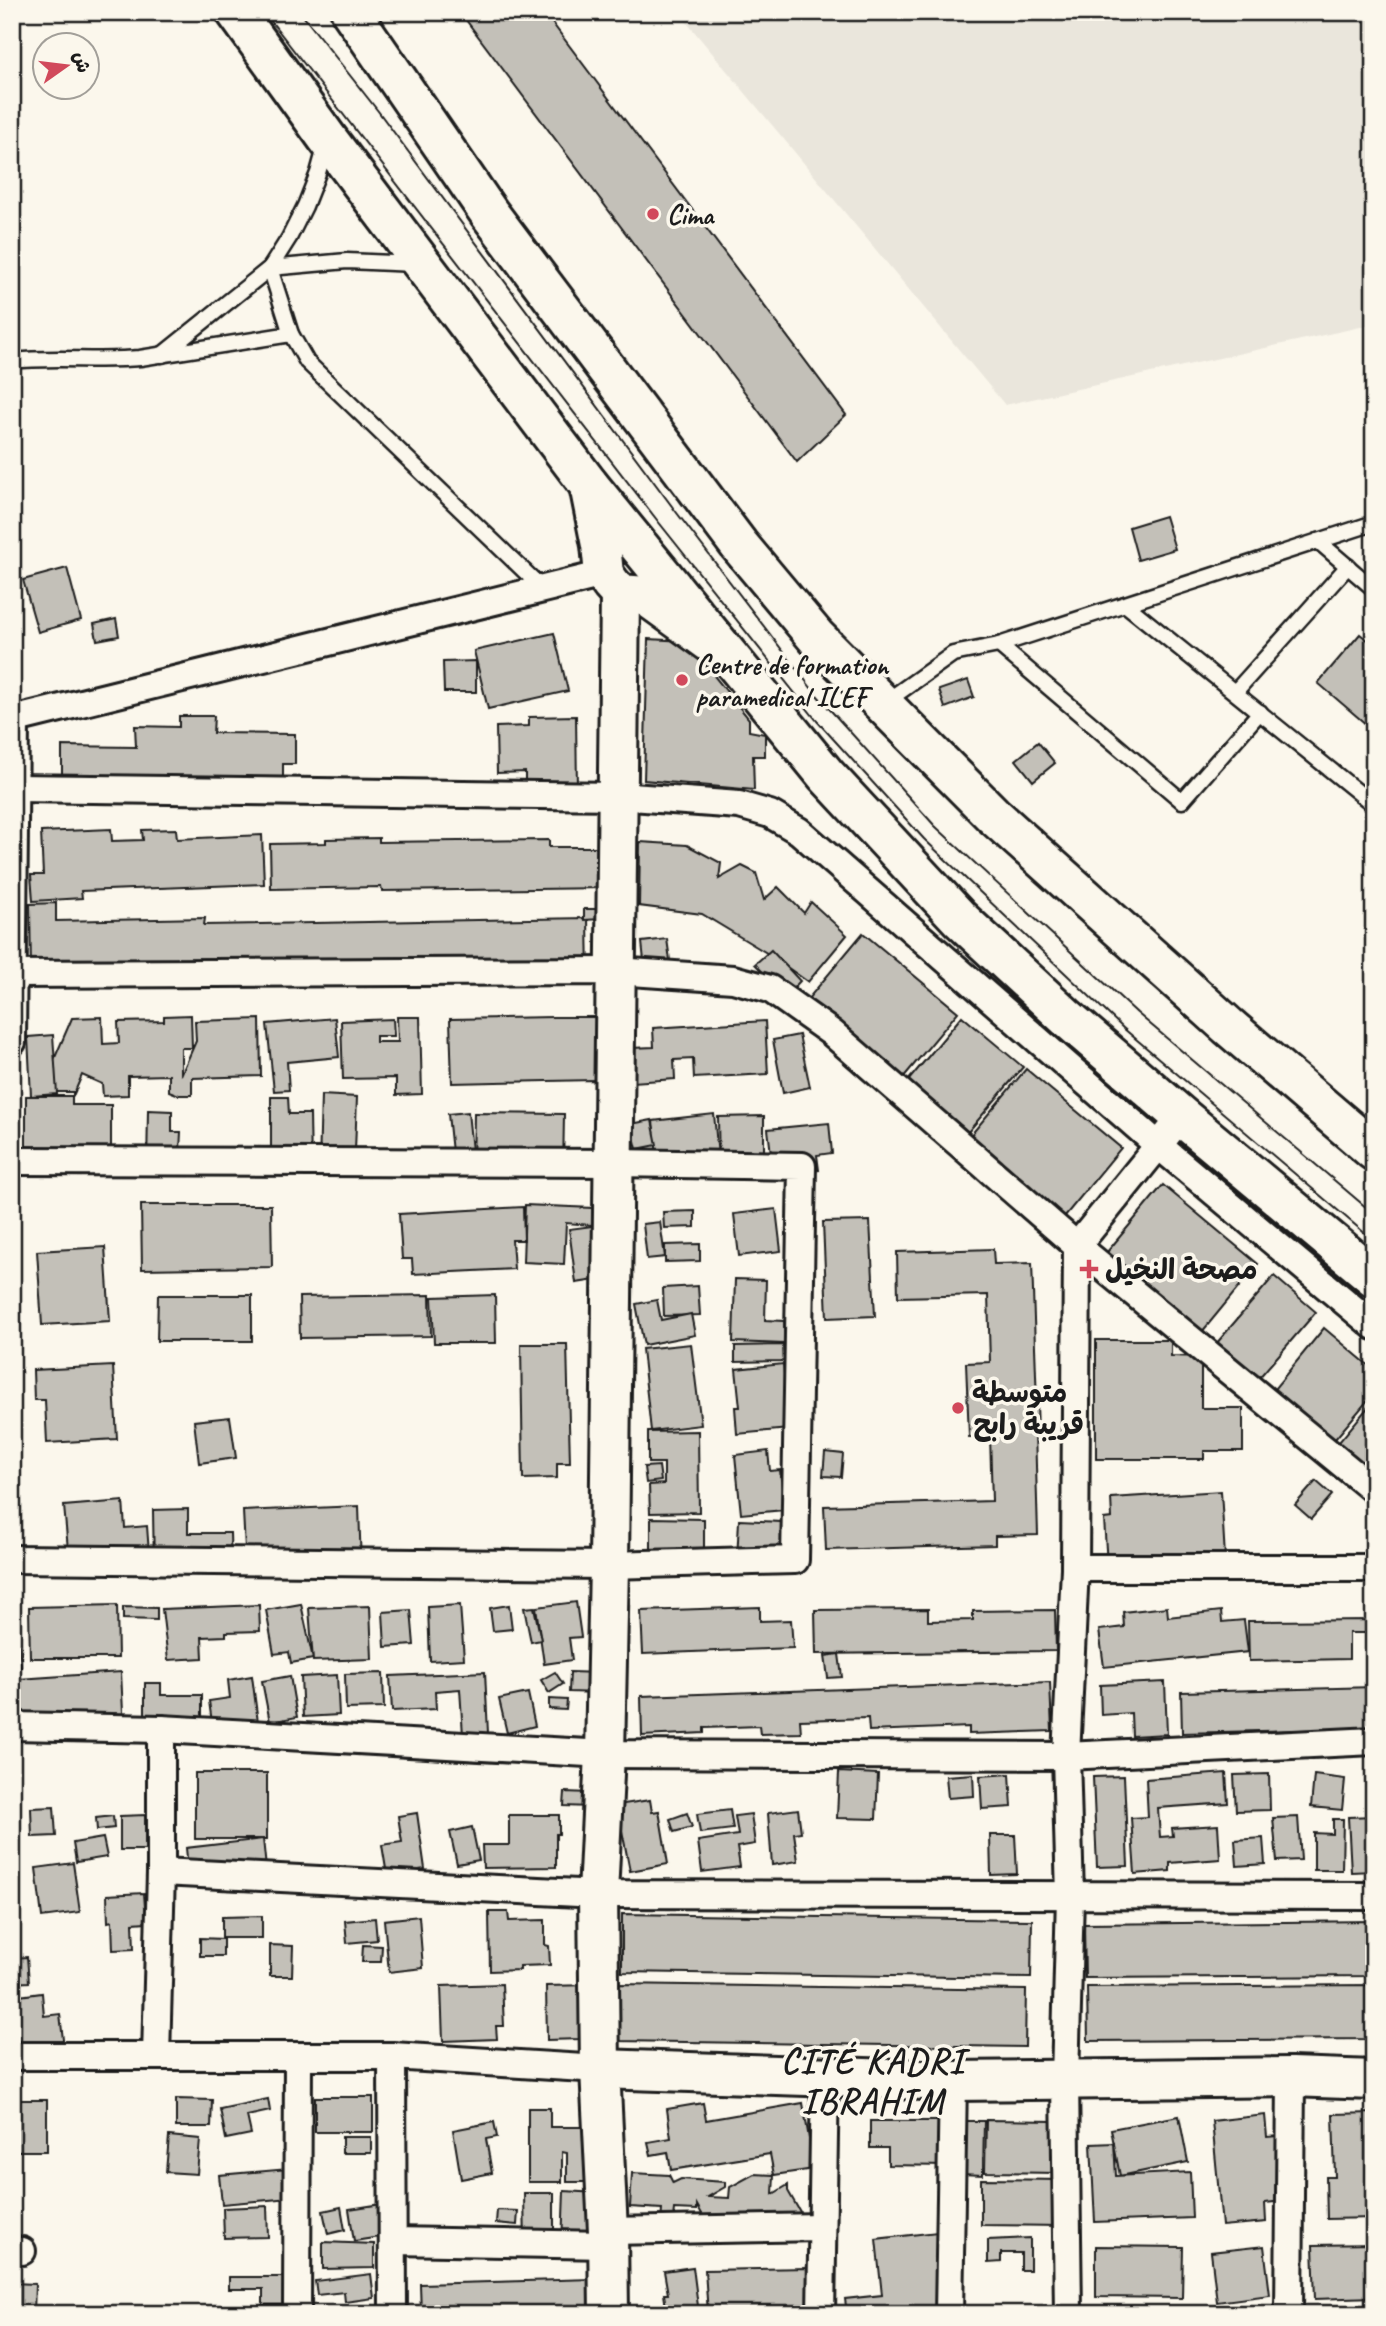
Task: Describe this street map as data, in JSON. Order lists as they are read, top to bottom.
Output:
{
  "districts": ["CITÉ KADRI IBRAHIM"],
  "places": {
    "other": ["Cima", "Centre de formation paramedical ILEF", "متوسطة قريبة رابح"],
    "health": ["مصحة النخيل"]
  },
  "north": "right"
}
